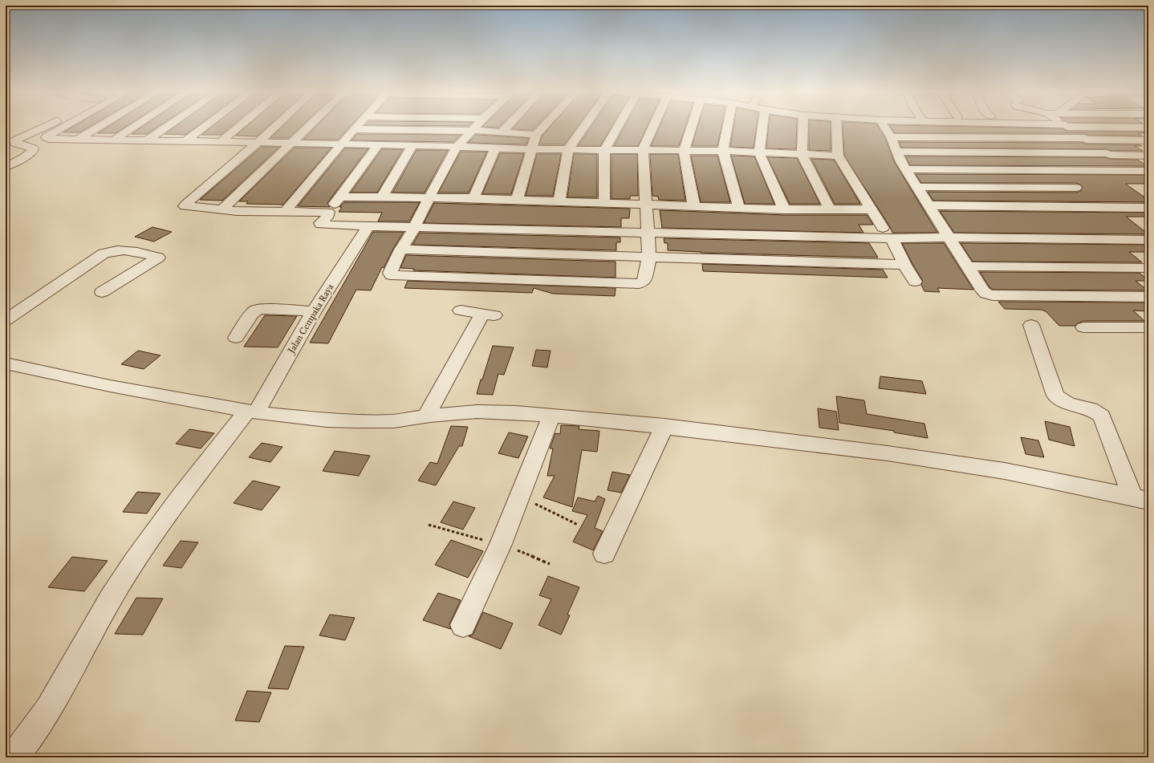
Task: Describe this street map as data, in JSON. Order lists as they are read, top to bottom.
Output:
{
  "streets": {
    "street": ["Jalan Cempaka Raya"]
  }
}
